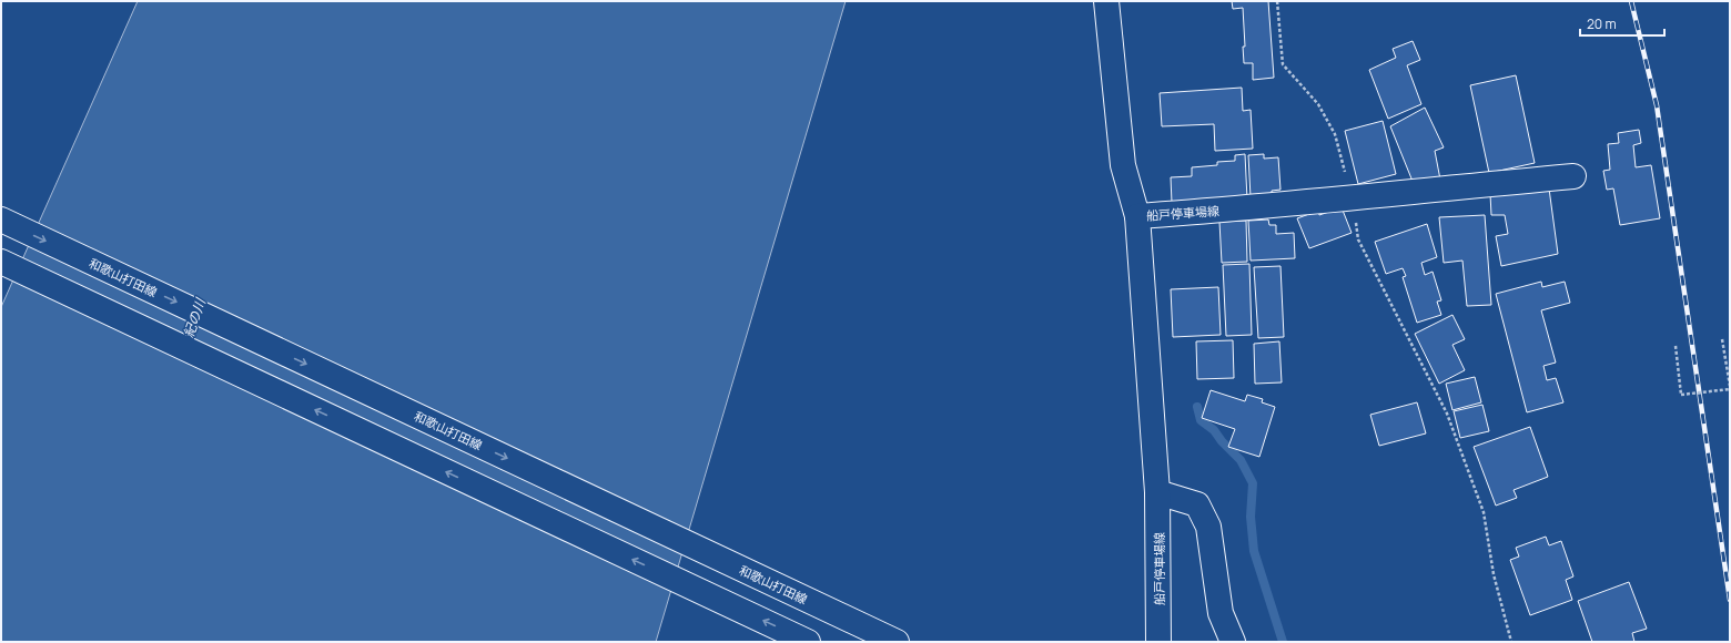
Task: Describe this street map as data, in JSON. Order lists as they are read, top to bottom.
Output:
{
  "streets": {
    "main road": ["船戸停車場線", "和歌山打田線"]
  },
  "water": ["紀の川"],
  "scale_bar": "20 m"
}
